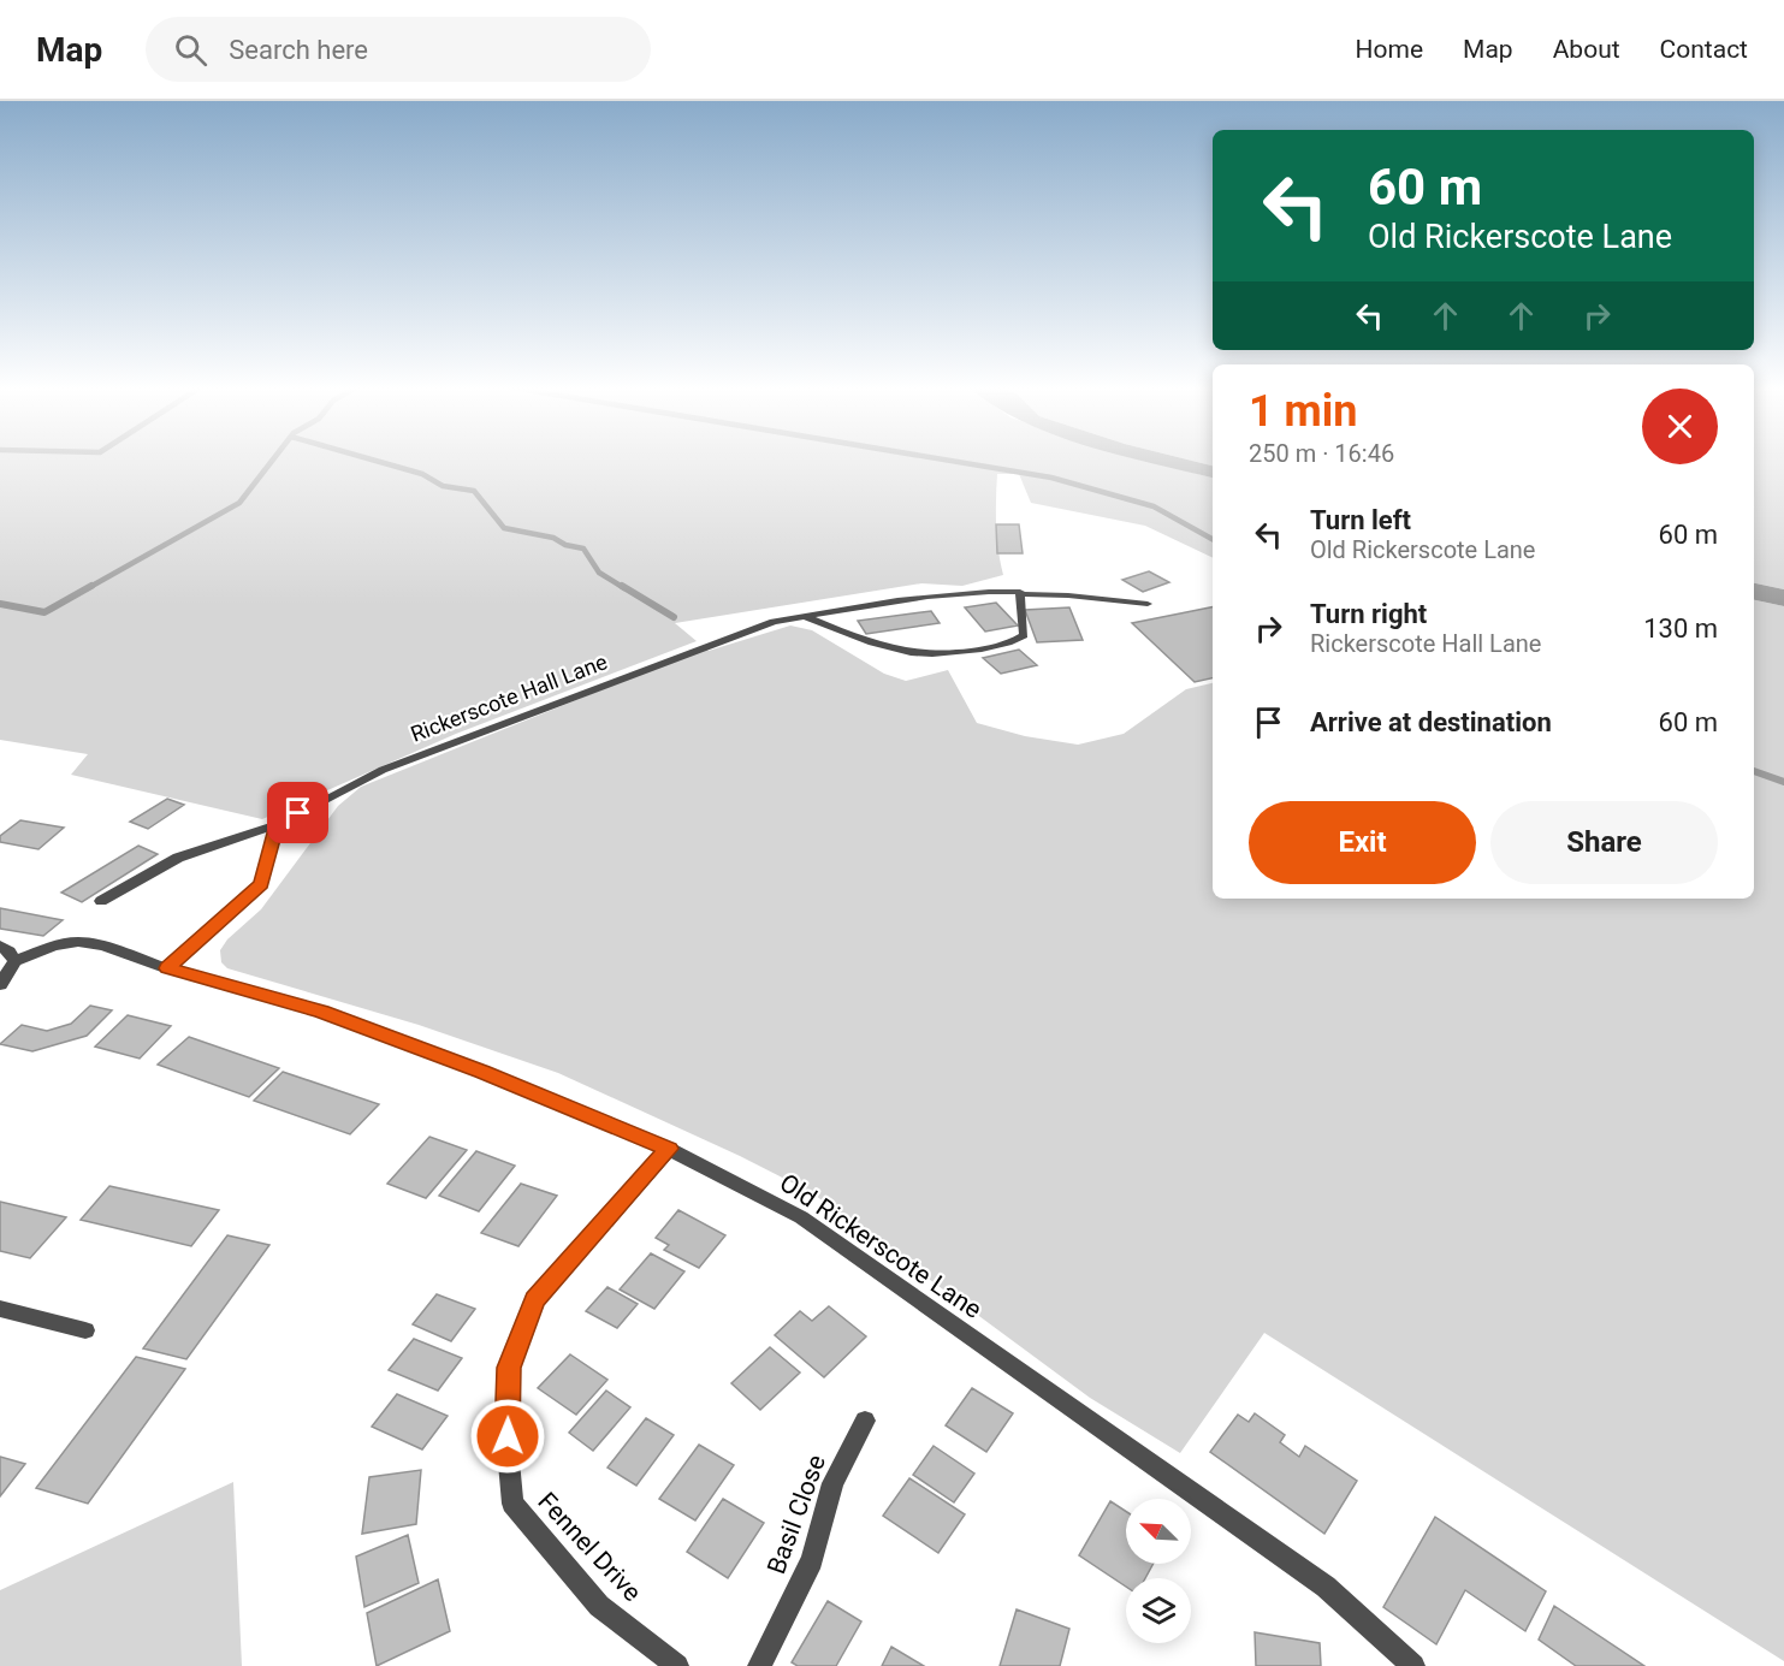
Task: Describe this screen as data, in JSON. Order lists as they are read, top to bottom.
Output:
{
  "streets": {
    "street": ["Old Rickerscote Lane", "Basil Close", "Fennel Drive"],
    "lane": ["Rickerscote Hall Lane"]
  },
  "crossings": [
    ["Old Rickerscote Lane", "Fennel Drive"]
  ],
  "north": "top left",
  "page": {
    "header": "Map",
    "search": "Search here",
    "nav": [
      "Home",
      "Map",
      "About",
      "Contact"
    ],
    "turn": ["60 m", "Old Rickerscote Lane"],
    "heading": ["1 min", "250 m · 16:46"],
    "list": [
      {
        "name": "Turn left",
        "note": "Old Rickerscote Lane",
        "value": "60 m"
      },
      {
        "name": "Turn right",
        "note": "Rickerscote Hall Lane",
        "value": "130 m"
      },
      {
        "name": "Arrive at destination",
        "value": "60 m"
      }
    ],
    "buttons": ["Exit", "Share"]
  }
}
